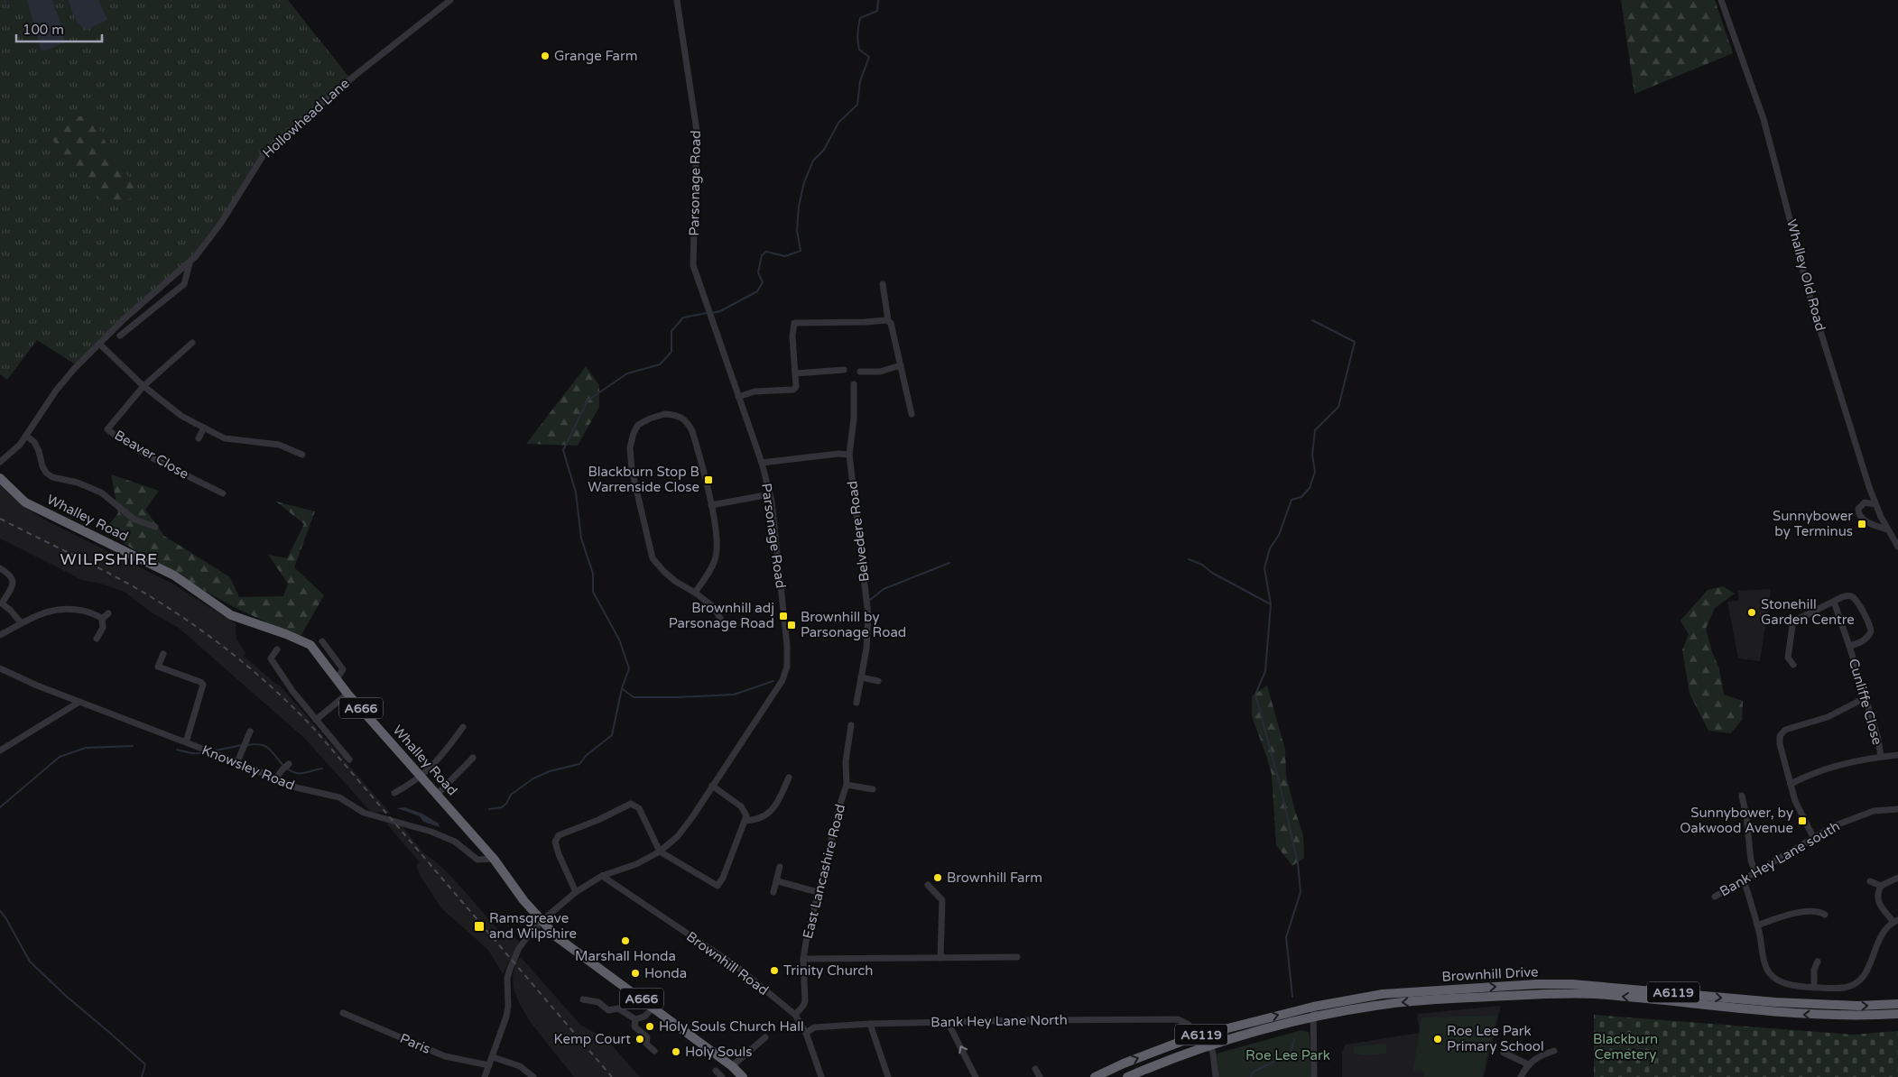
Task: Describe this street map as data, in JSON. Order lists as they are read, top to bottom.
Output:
{
  "streets": {
    "highway": [
      "Whalley Road",
      "A666",
      "Brownhill Drive",
      "A6119"
    ],
    "street": [
      "Hollowhead Lane",
      "Parsonage Road",
      "Whalley Old Road",
      "Beaver Close",
      "Belvedere Road",
      "Cunliffe Close",
      "Knowsley Road",
      "Bank Hey Lane south",
      "East Lancashire Road",
      "Brownhill Road",
      "Bank Hey Lane North",
      "Paris"
    ]
  },
  "crossings": [
    ["Parsonage Road", "A666"],
    ["Parsonage Road", "Brownhill Road"],
    ["Parsonage Road", "Paris"],
    ["Whalley Road", "A666"],
    ["Whalley Road", "Knowsley Road"],
    ["A666", "Knowsley Road"],
    ["East Lancashire Road", "Brownhill Road"],
    ["Brownhill Road", "Bank Hey Lane North"]
  ],
  "districts": ["WILPSHIRE"],
  "parks": ["Blackburn Cemetery", "Roe Lee Park"],
  "places": {
    "other": [
      "Grange Farm",
      "Stonehill Garden Centre",
      "Brownhill Farm",
      "Marshall Honda",
      "Trinity Church",
      "Honda",
      "Holy Souls Church Hall",
      "Kemp Court",
      "Roe Lee Park Primary School",
      "Holy Souls"
    ],
    "transit": [
      "Blackburn Stop B Warrenside Close",
      "Sunnybower by Terminus",
      "Brownhill adj Parsonage Road",
      "Brownhill by Parsonage Road",
      "Sunnybower, by Oakwood Avenue",
      "Ramsgreave and Wilpshire"
    ]
  },
  "scale_bar": "100 m"
}
